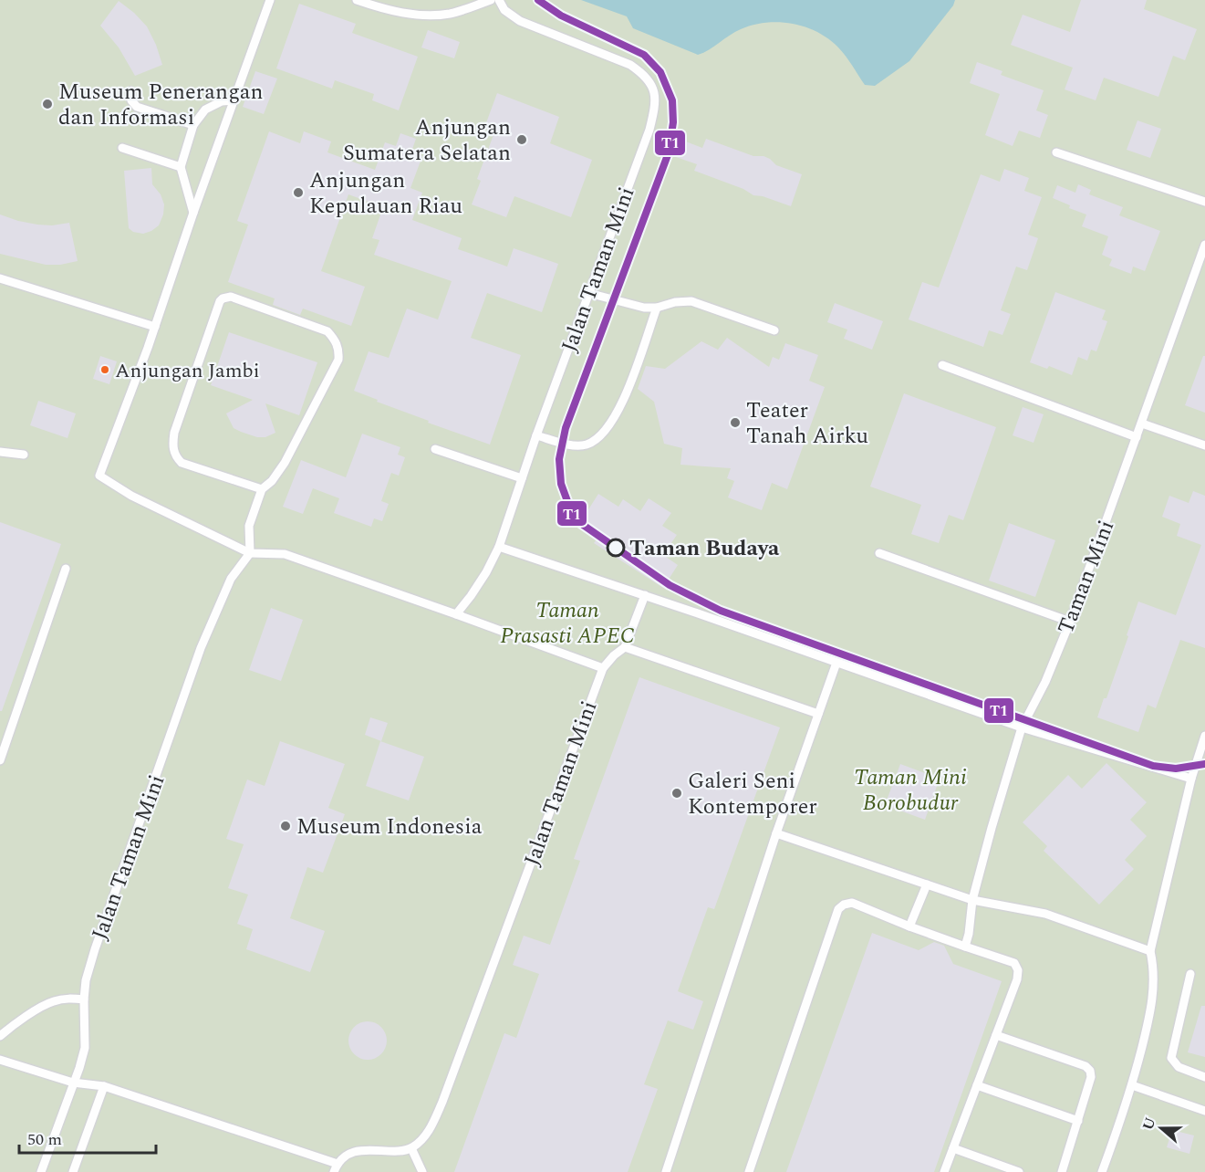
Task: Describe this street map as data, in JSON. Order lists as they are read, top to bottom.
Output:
{
  "streets": {
    "lane": ["Jalan Taman Mini", "Taman Mini"]
  },
  "parks": ["Taman Prasasti APEC", "Taman Mini Borobudur"],
  "places": [
    "Museum Penerangan dan Informasi",
    "Anjungan Sumatera Selatan",
    "Anjungan Kepulauan Riau",
    "Anjungan Jambi",
    "Teater Tanah Airku",
    "Taman Budaya",
    "Galeri Seni Kontemporer",
    "Museum Indonesia"
  ],
  "lines": ["transit line T1"],
  "scale_bar": "50 m",
  "north": "left"
}
